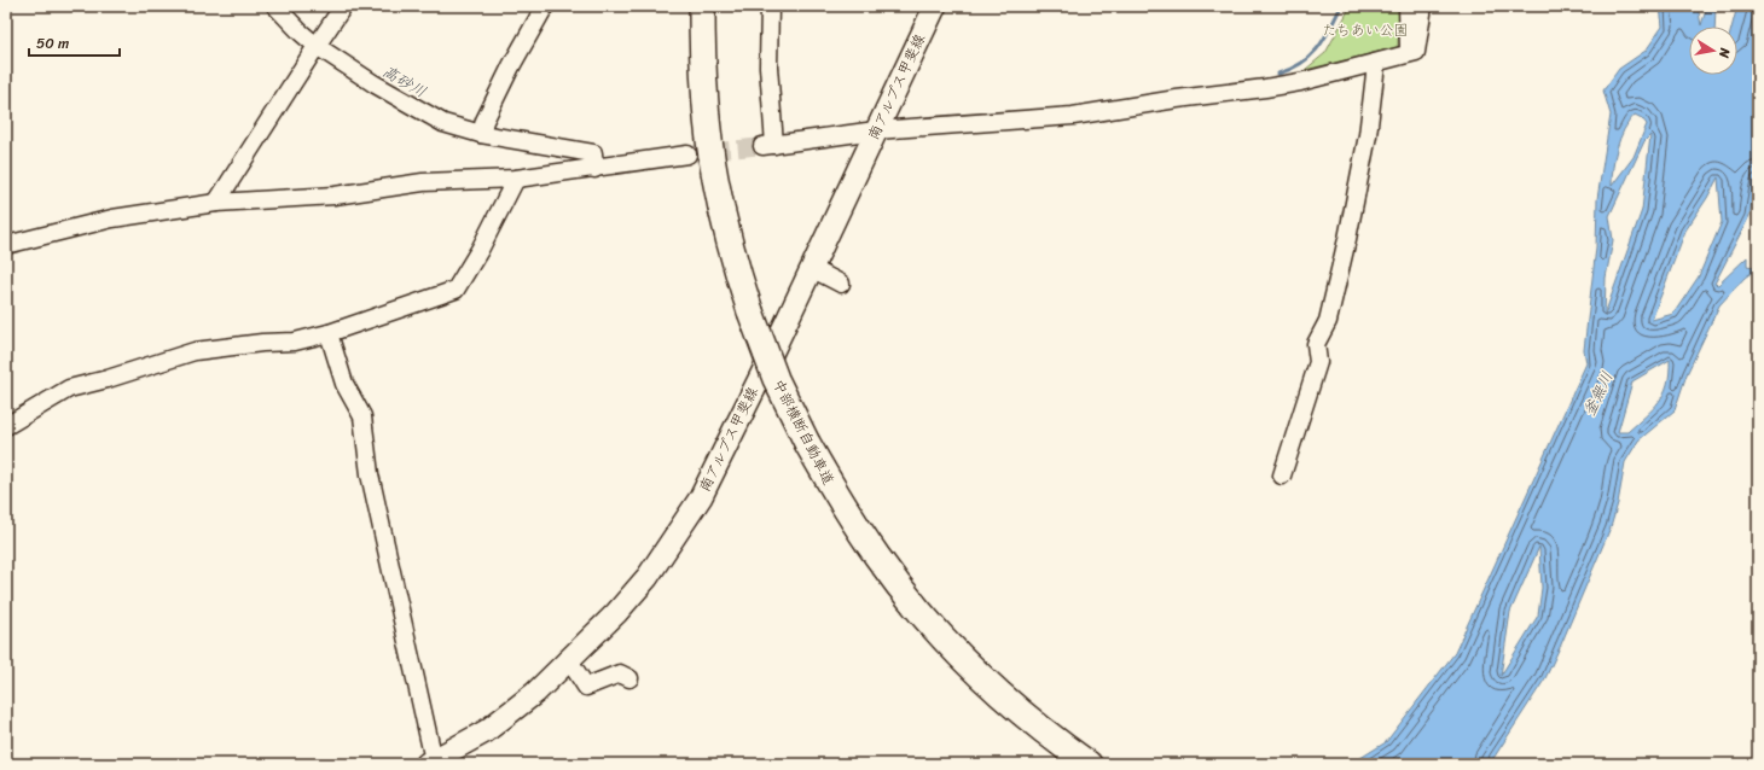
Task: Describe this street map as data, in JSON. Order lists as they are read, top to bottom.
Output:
{
  "streets": {
    "highway": ["中部横断自動車道"],
    "main road": ["南アルプス甲斐線"]
  },
  "water": ["高砂川", "釜無川"],
  "parks": ["たちあい公園"],
  "scale_bar": "50 m",
  "north": "right"
}
